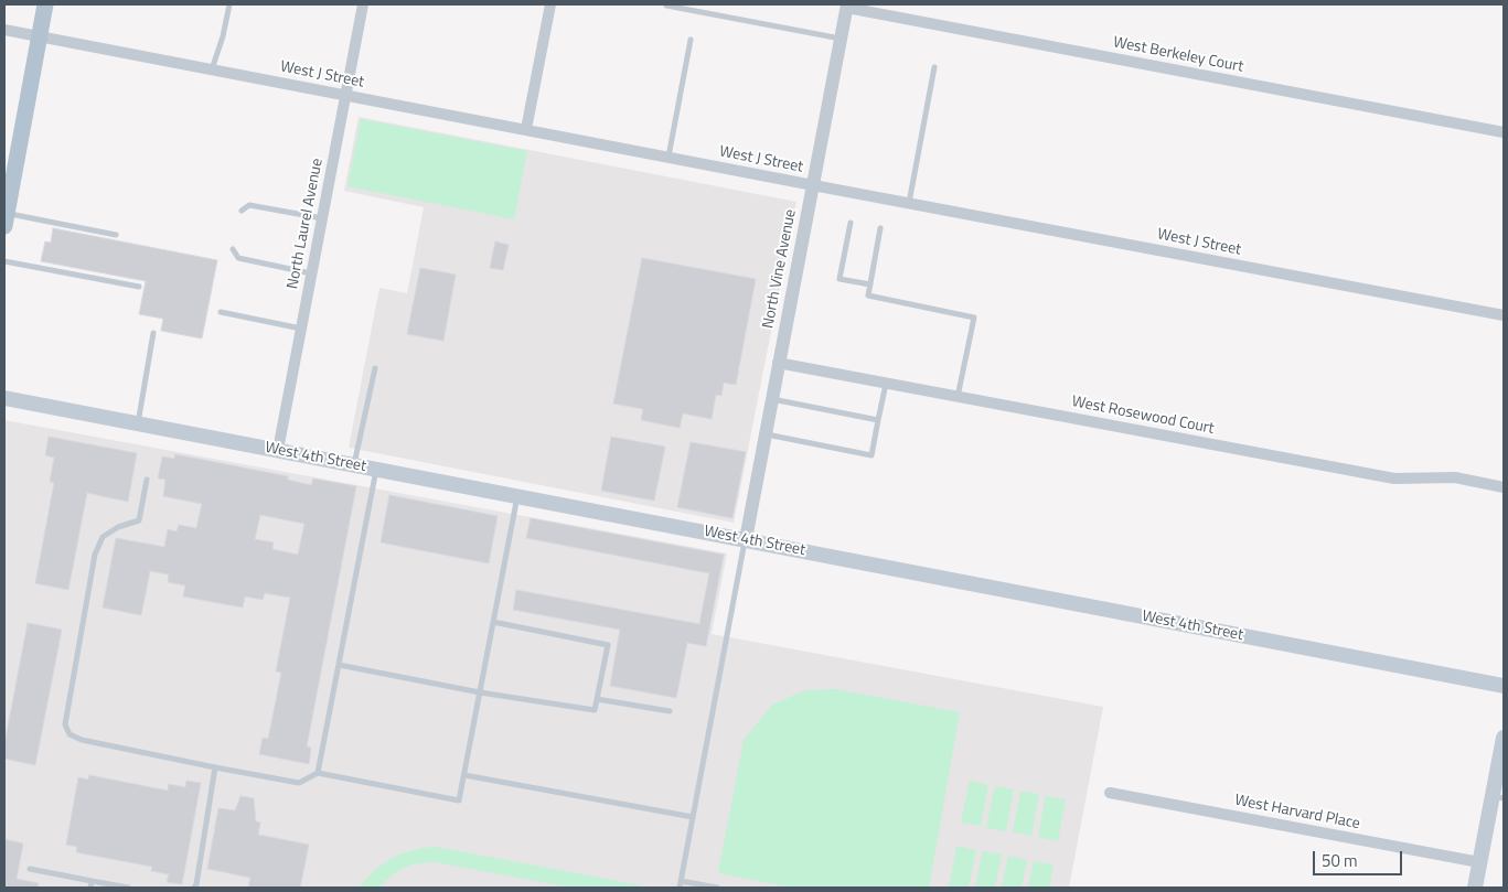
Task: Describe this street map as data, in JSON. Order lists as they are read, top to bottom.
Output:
{
  "streets": {
    "main road": ["West 4th Street"],
    "street": [
      "West Berkeley Court",
      "West J Street",
      "North Laurel Avenue",
      "North Vine Avenue",
      "West Rosewood Court",
      "West Harvard Place"
    ]
  },
  "crossings": [
    ["West Berkeley Court", "North Vine Avenue"],
    ["West J Street", "North Laurel Avenue"],
    ["West J Street", "North Vine Avenue"],
    ["North Laurel Avenue", "West 4th Street"],
    ["North Vine Avenue", "West Rosewood Court"],
    ["North Vine Avenue", "West 4th Street"]
  ],
  "scale_bar": "50 m"
}
